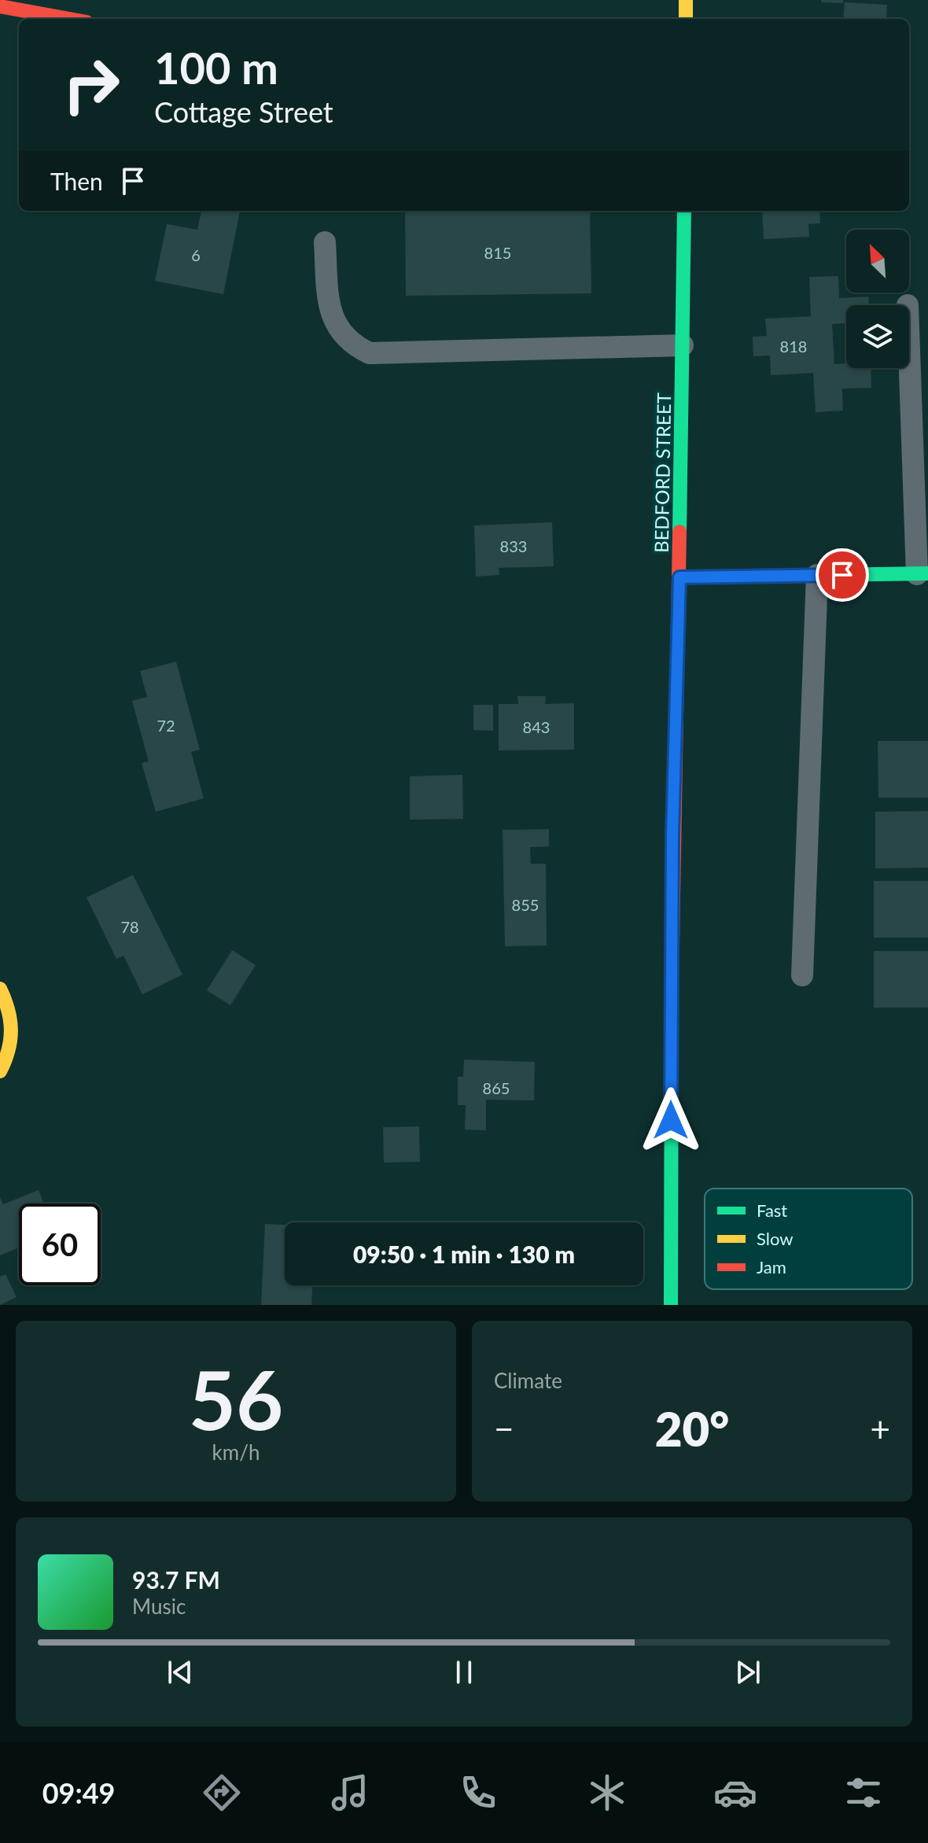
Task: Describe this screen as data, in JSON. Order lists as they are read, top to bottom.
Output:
{
  "streets": {
    "main road": ["BEDFORD STREET"]
  },
  "house_numbers": [
    "815",
    "6",
    "818",
    "833",
    "72",
    "843",
    "855",
    "78",
    "865"
  ],
  "legend": ["Fast", "Slow", "Jam"],
  "north": "top left",
  "page": {
    "turn": ["100 m", "Cottage Street"],
    "then": "Then",
    "limit": "60",
    "trip": "09:50 · 1 min · 130 m",
    "tile": [
      ["56", "km/h"],
      "Climate"
    ],
    "heat": ["−", "20°", "+"],
    "song": ["93.7 FM", "Music"],
    "tabs": "09:49"
  }
}
